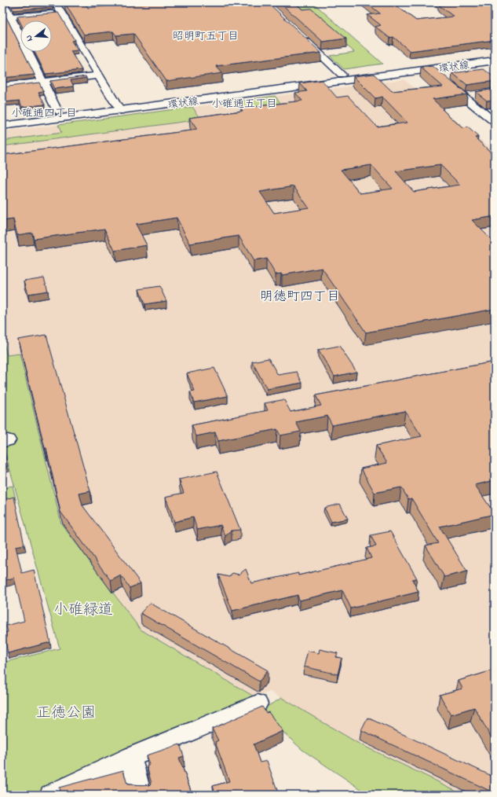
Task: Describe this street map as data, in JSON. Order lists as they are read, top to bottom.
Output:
{
  "streets": {
    "main road": ["環状線"]
  },
  "districts": [
    "昭明町五丁目",
    "小碓通五丁目",
    "小碓通四丁目",
    "明徳町四丁目"
  ],
  "parks": ["小碓緑道", "正徳公園"],
  "north": "left"
}
